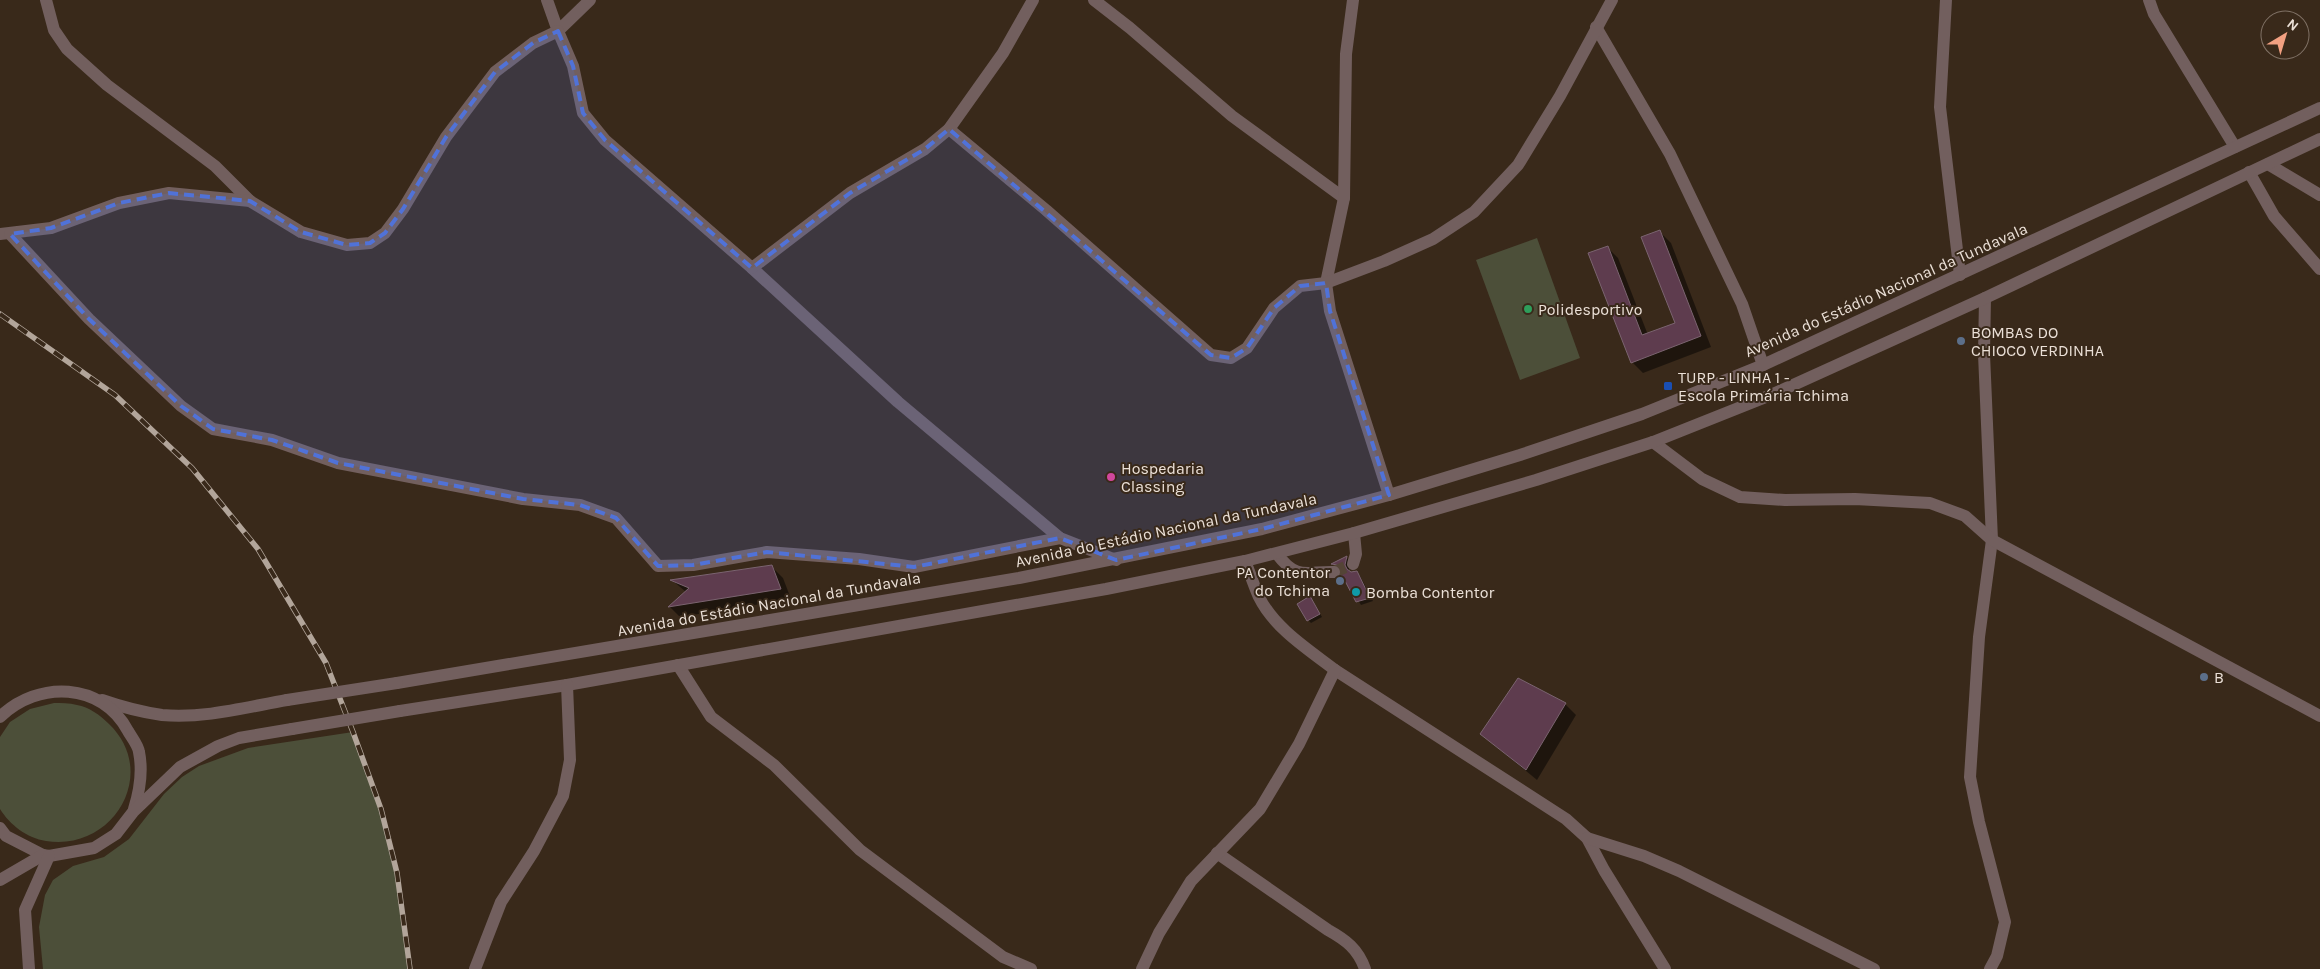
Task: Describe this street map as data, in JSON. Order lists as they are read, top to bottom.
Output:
{
  "streets": {
    "street": ["Avenida do Estádio Nacional da Tundavala"]
  },
  "places": {
    "other": [
      "Polidesportivo",
      "BOMBAS DO CHIOCO VERDINHA",
      "Hospedaria Classing",
      "PA Contentor do Tchima",
      "Bomba Contentor",
      "B"
    ],
    "transit": ["TURP - LINHA 1 - Escola Primária Tchima"]
  },
  "north": "top right"
}
